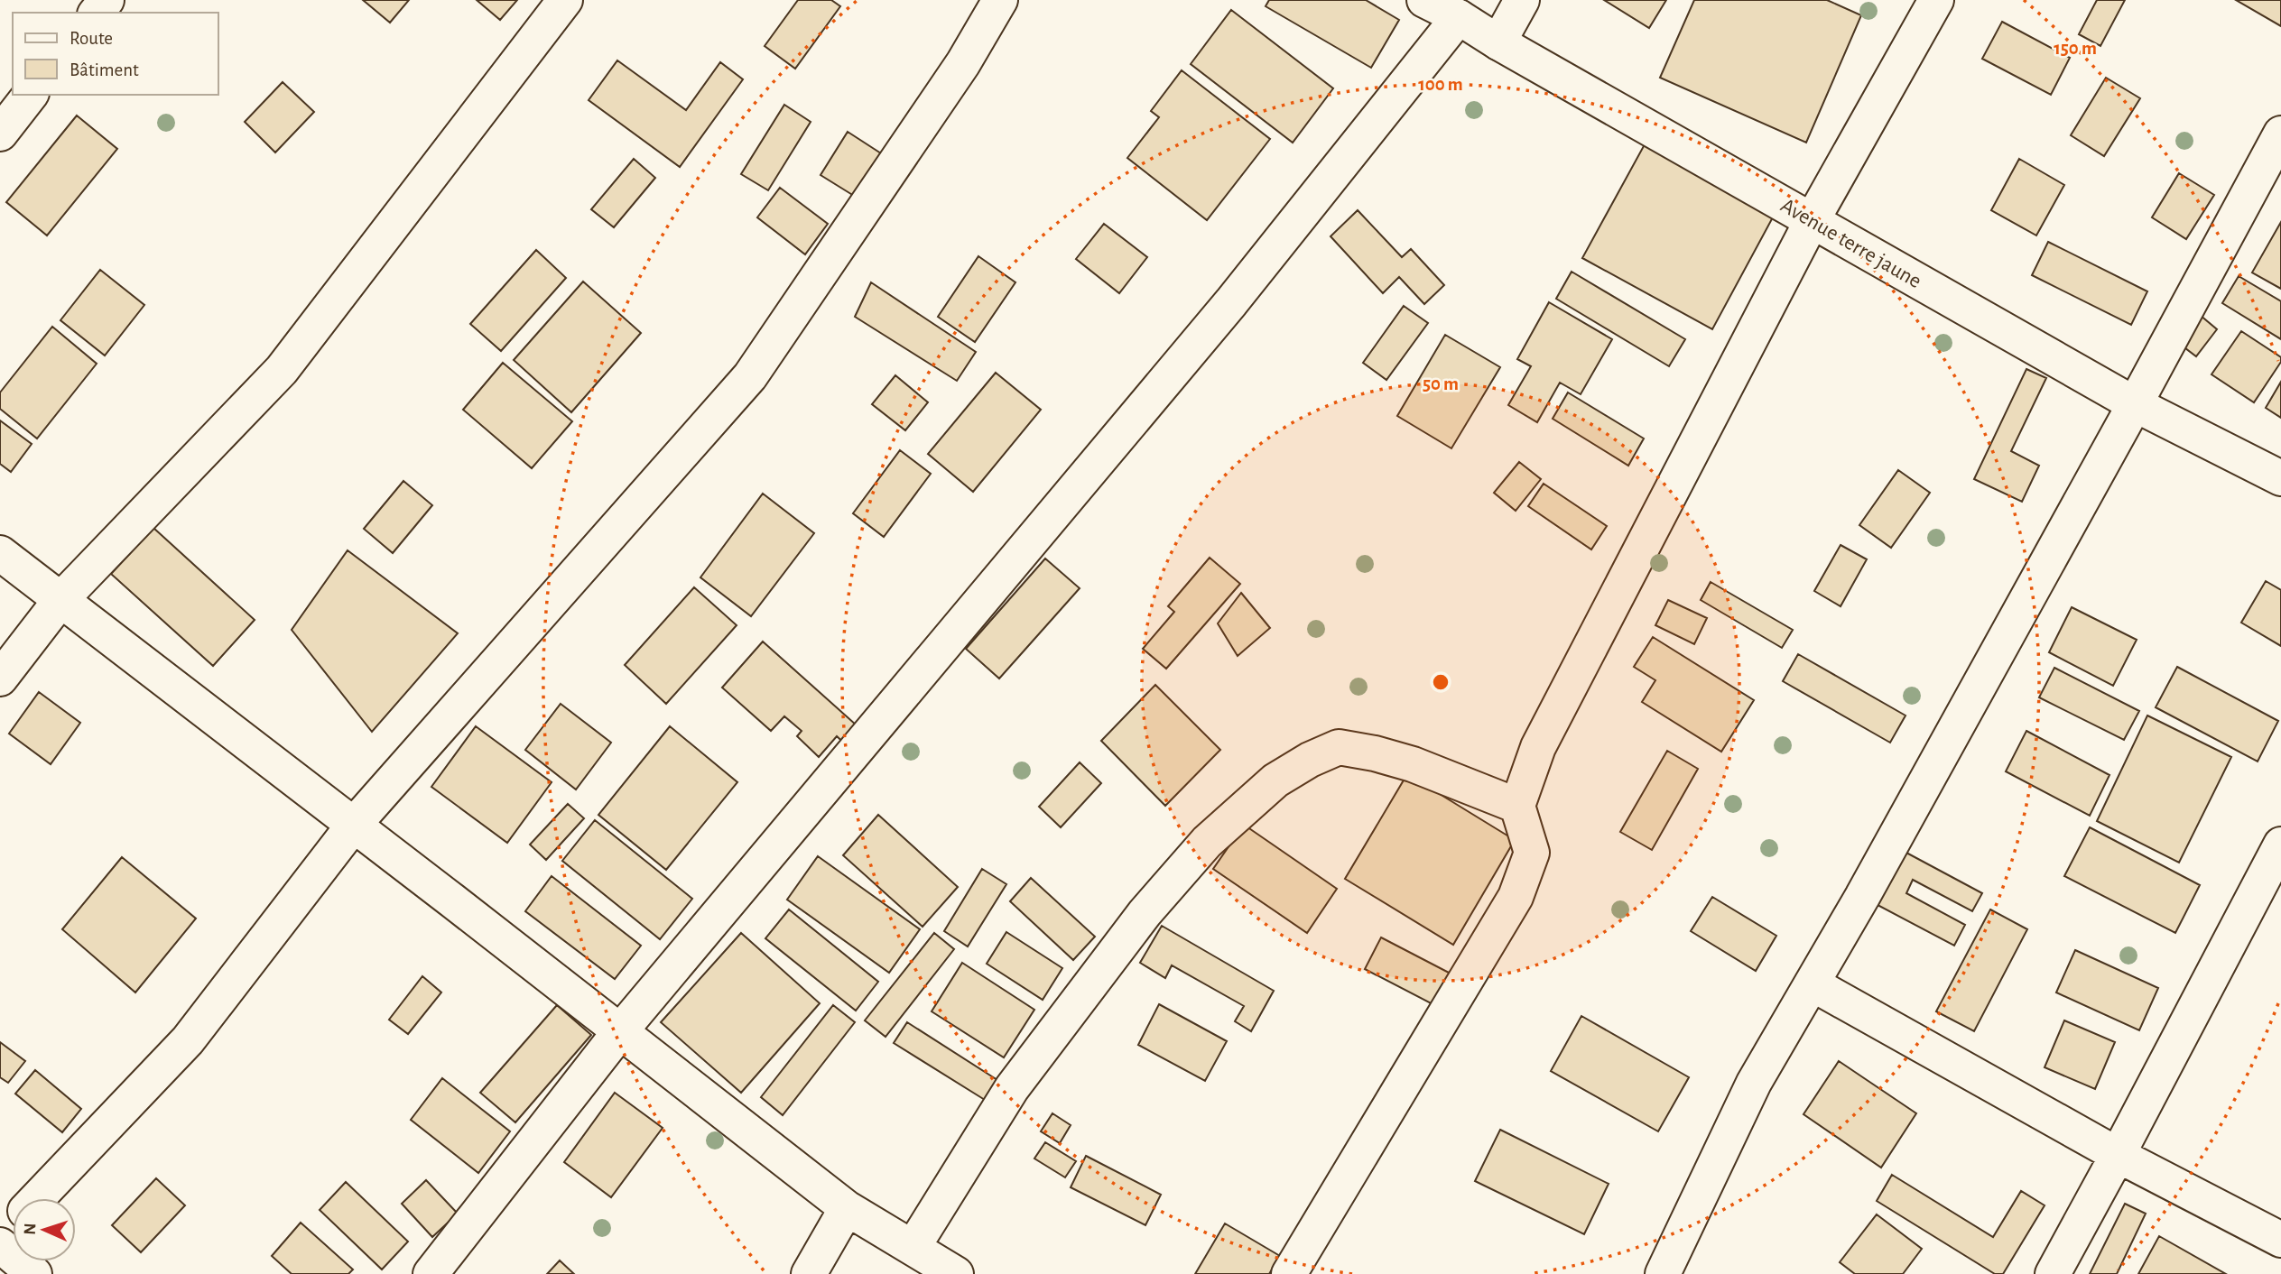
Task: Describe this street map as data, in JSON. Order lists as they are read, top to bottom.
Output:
{
  "streets": {
    "street": ["Avenue terre jaune"]
  },
  "legend": ["Route", "Bâtiment"],
  "north": "left",
  "rings": ["150 m", "100 m", "50 m"]
}
